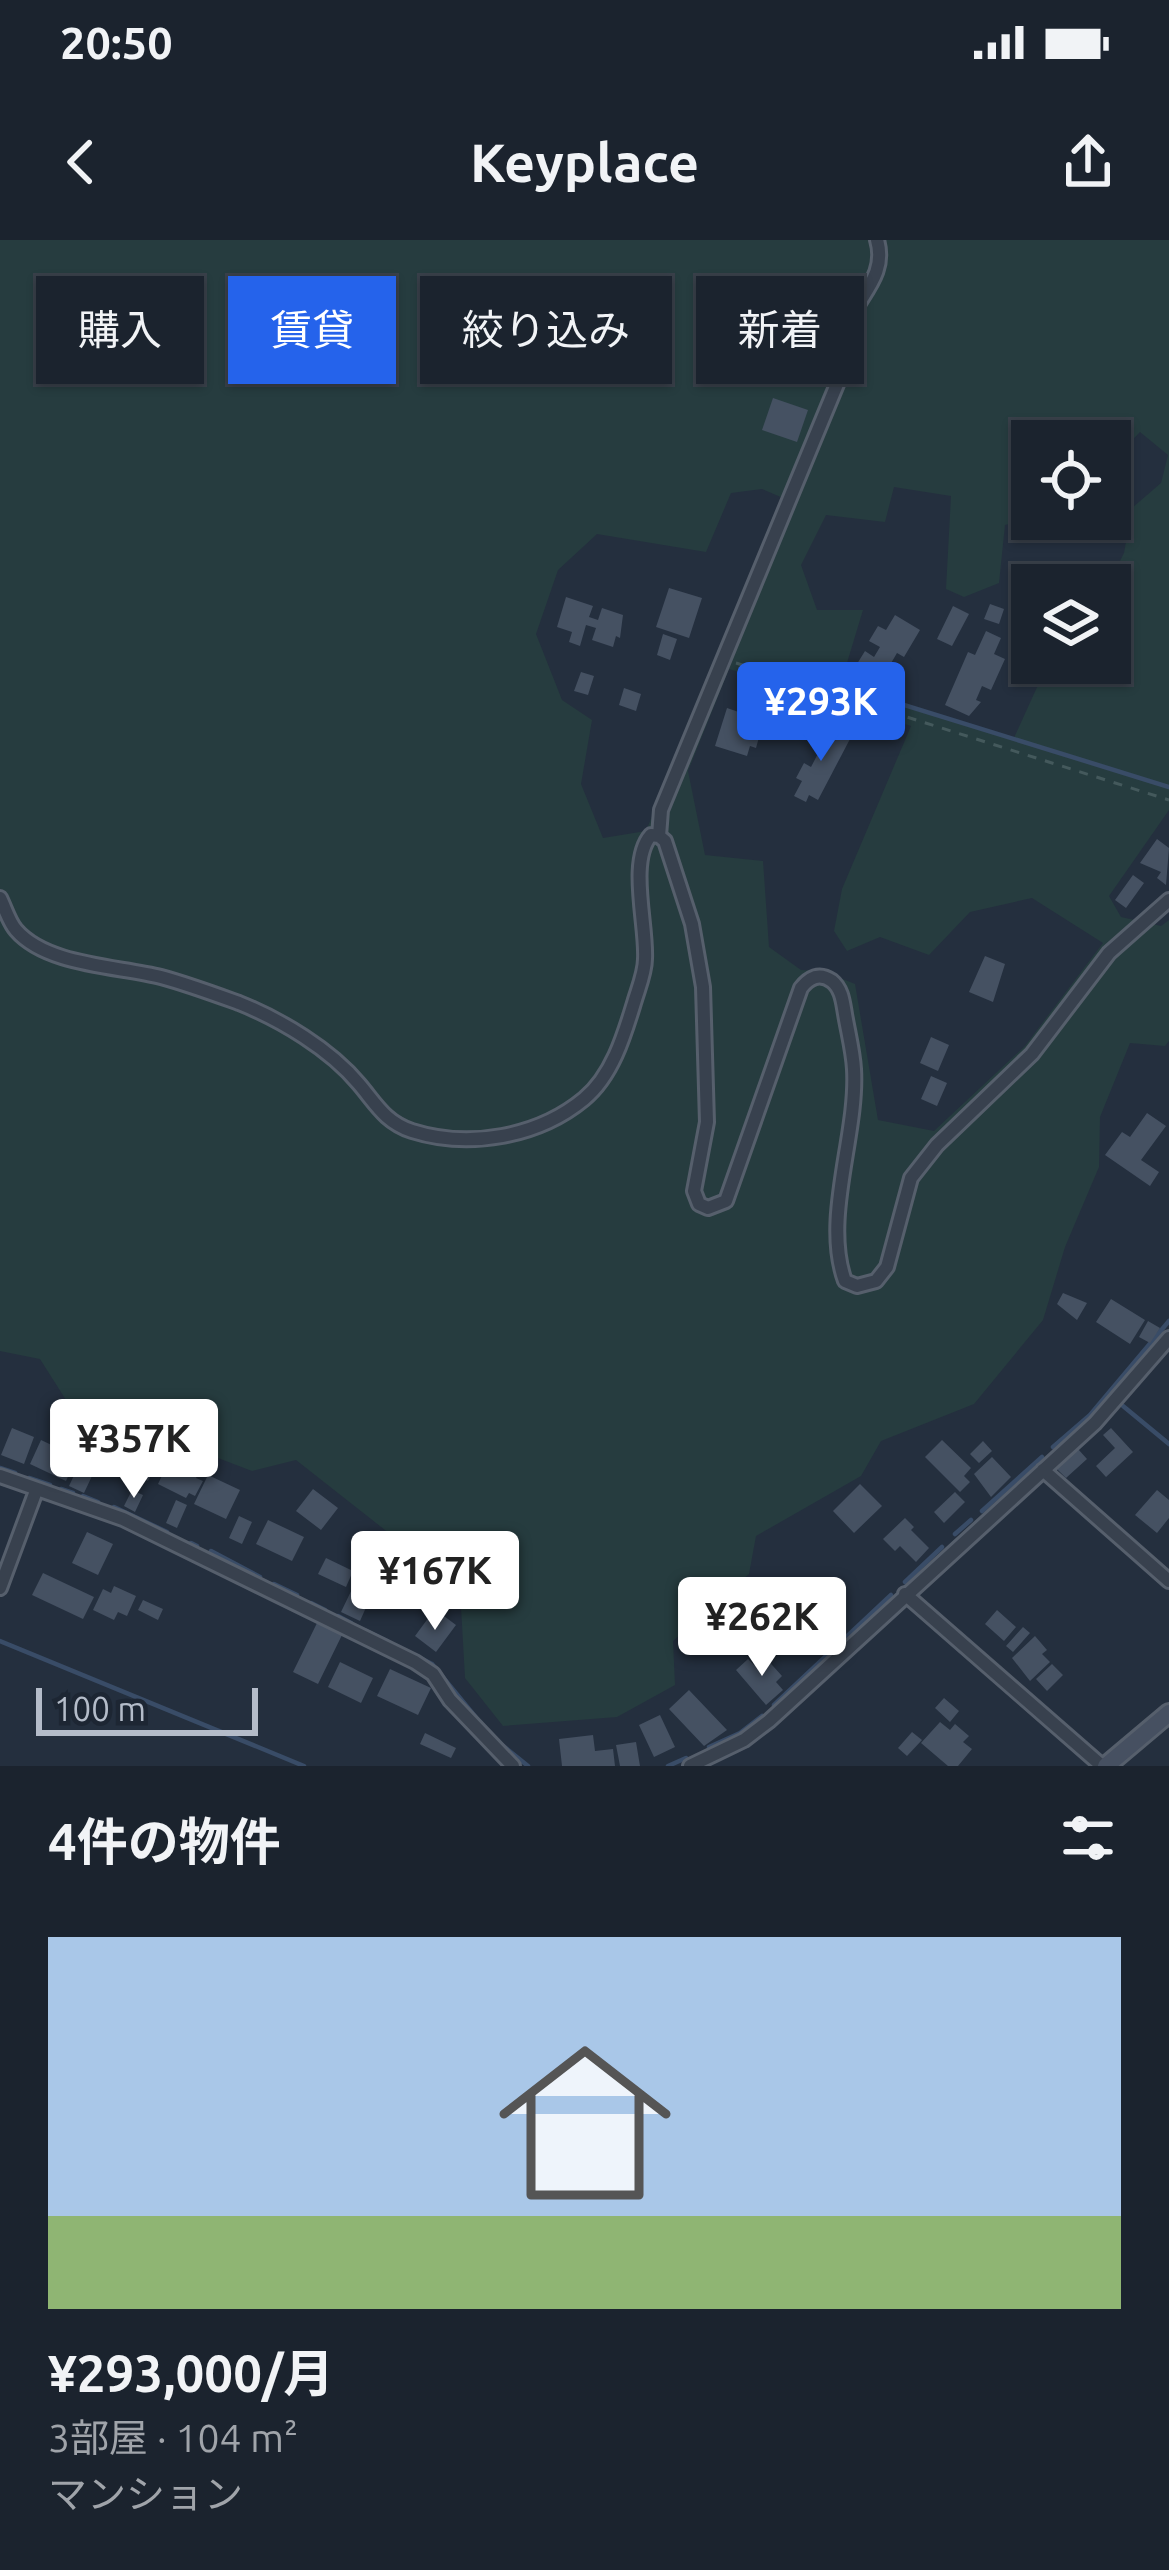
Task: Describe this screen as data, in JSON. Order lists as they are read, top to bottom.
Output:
{
  "scale_bar": "100 m",
  "page": {
    "status": "20:50",
    "header": "Keyplace",
    "chip": [
      "購入",
      "賃貸",
      "絞り込み",
      "新着"
    ],
    "price": [
      "¥293K",
      "¥357K",
      "¥167K",
      "¥262K"
    ],
    "scale": "100 m",
    "heading": "4件の物件",
    "list": [
      {
        "name": "¥293,000/月",
        "note": "3部屋 · 104 m² · マンション"
      }
    ]
  }
}
